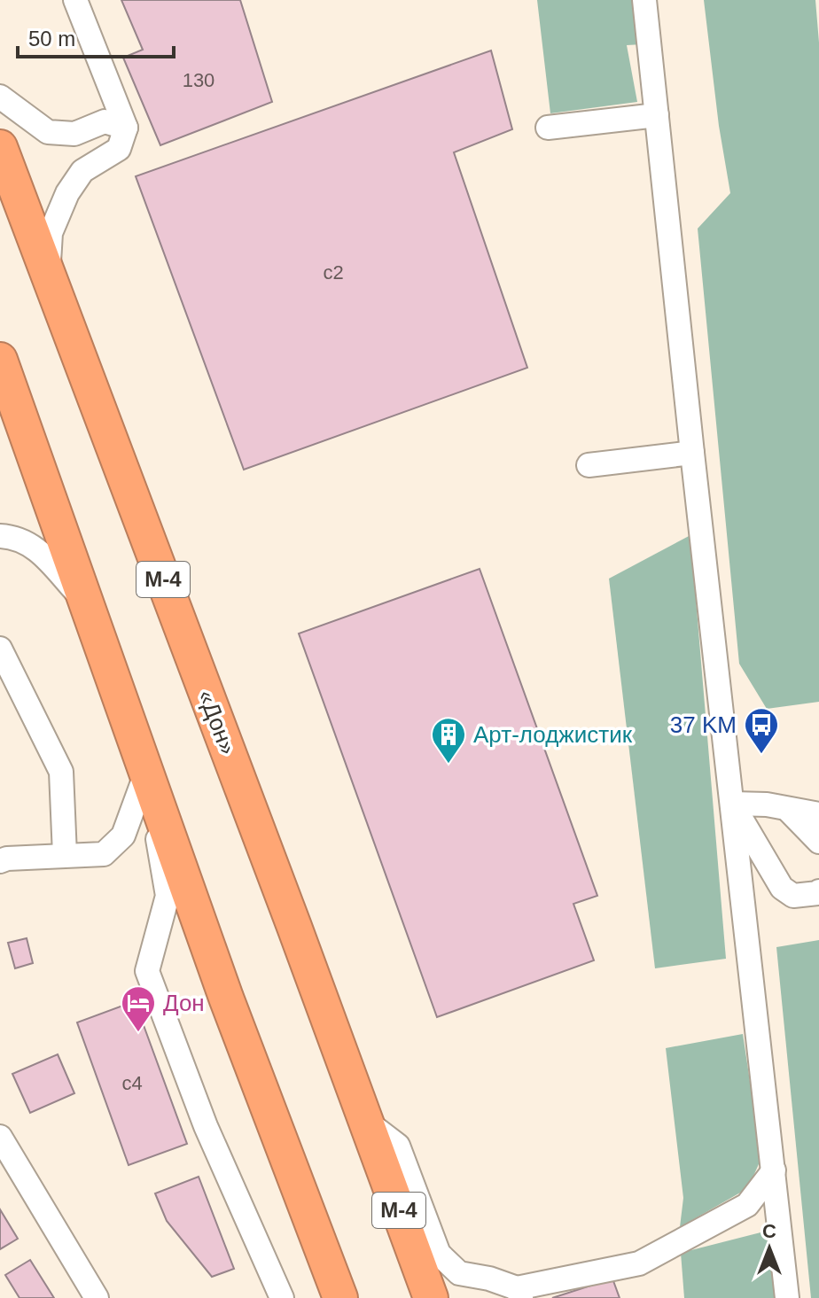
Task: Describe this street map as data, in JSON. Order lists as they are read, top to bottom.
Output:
{
  "streets": {
    "highway": ["М-4", "«Дон»"]
  },
  "places": {
    "bus stop": ["37 KM"],
    "building": ["Арт-лоджистик"],
    "hotel": ["Дон"]
  },
  "house_numbers": ["130", "с2", "с4"],
  "scale_bar": "50 m",
  "north": "top"
}
